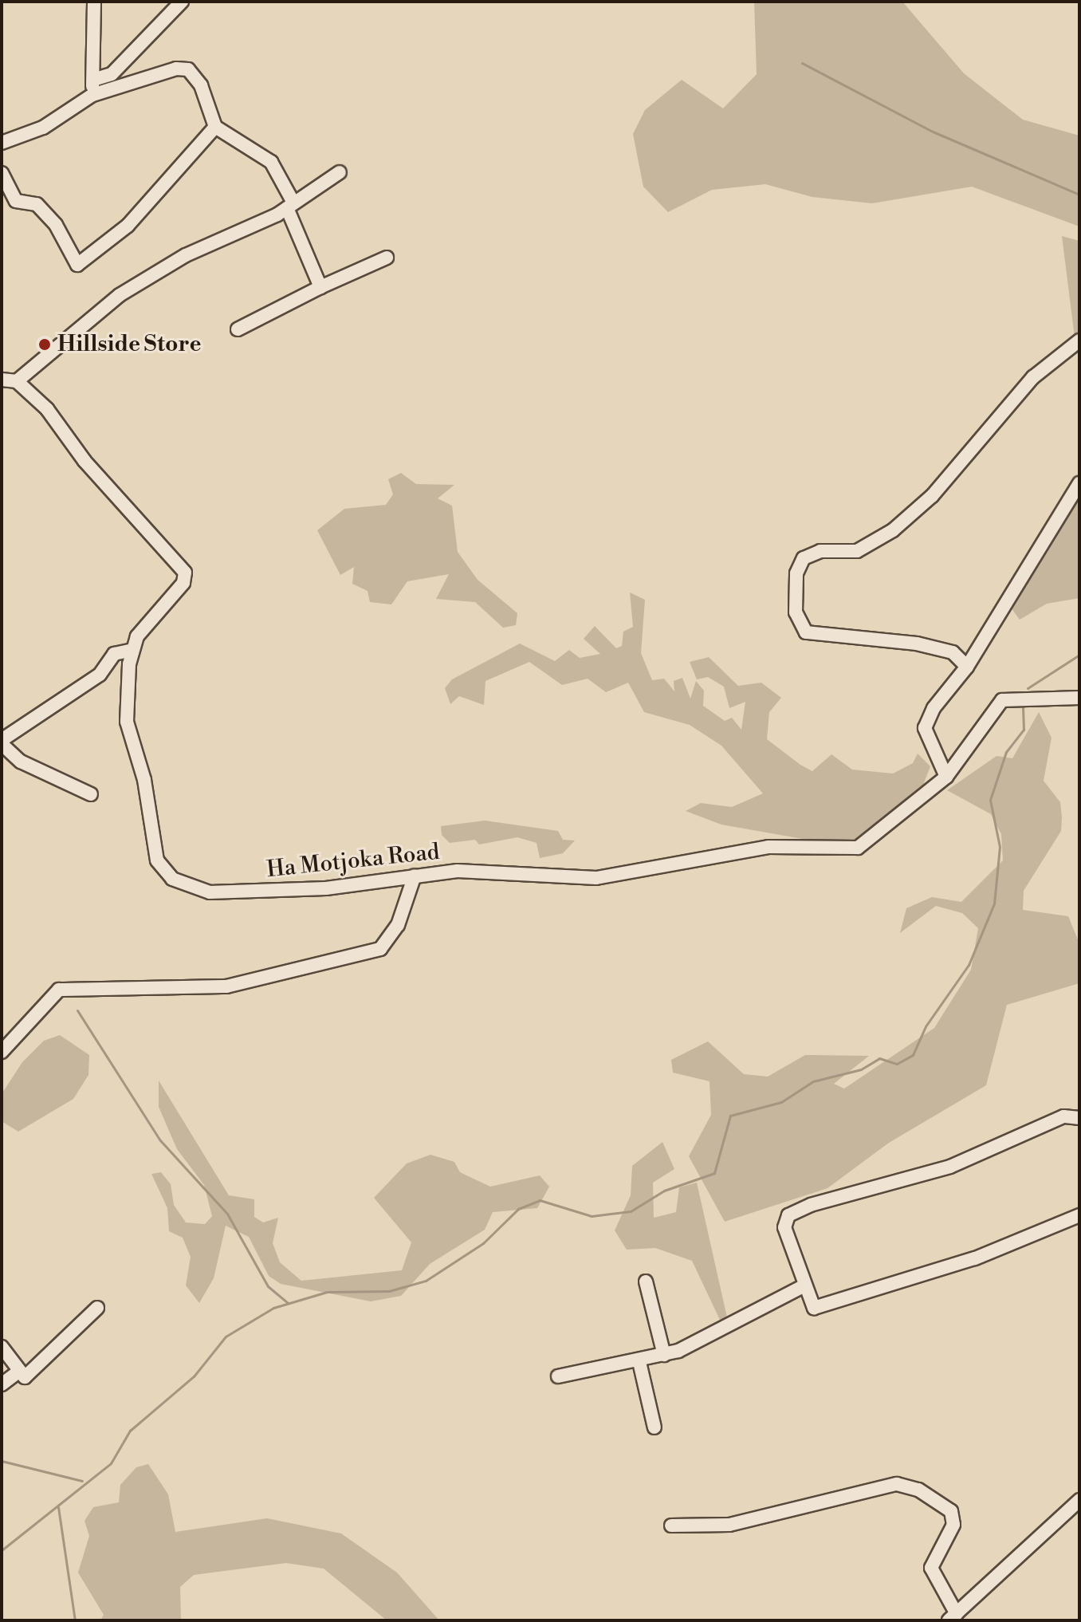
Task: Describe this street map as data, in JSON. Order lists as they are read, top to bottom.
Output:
{
  "streets": {
    "street": ["Ha Motjoka Road"]
  },
  "places": ["Hillside Store"]
}
